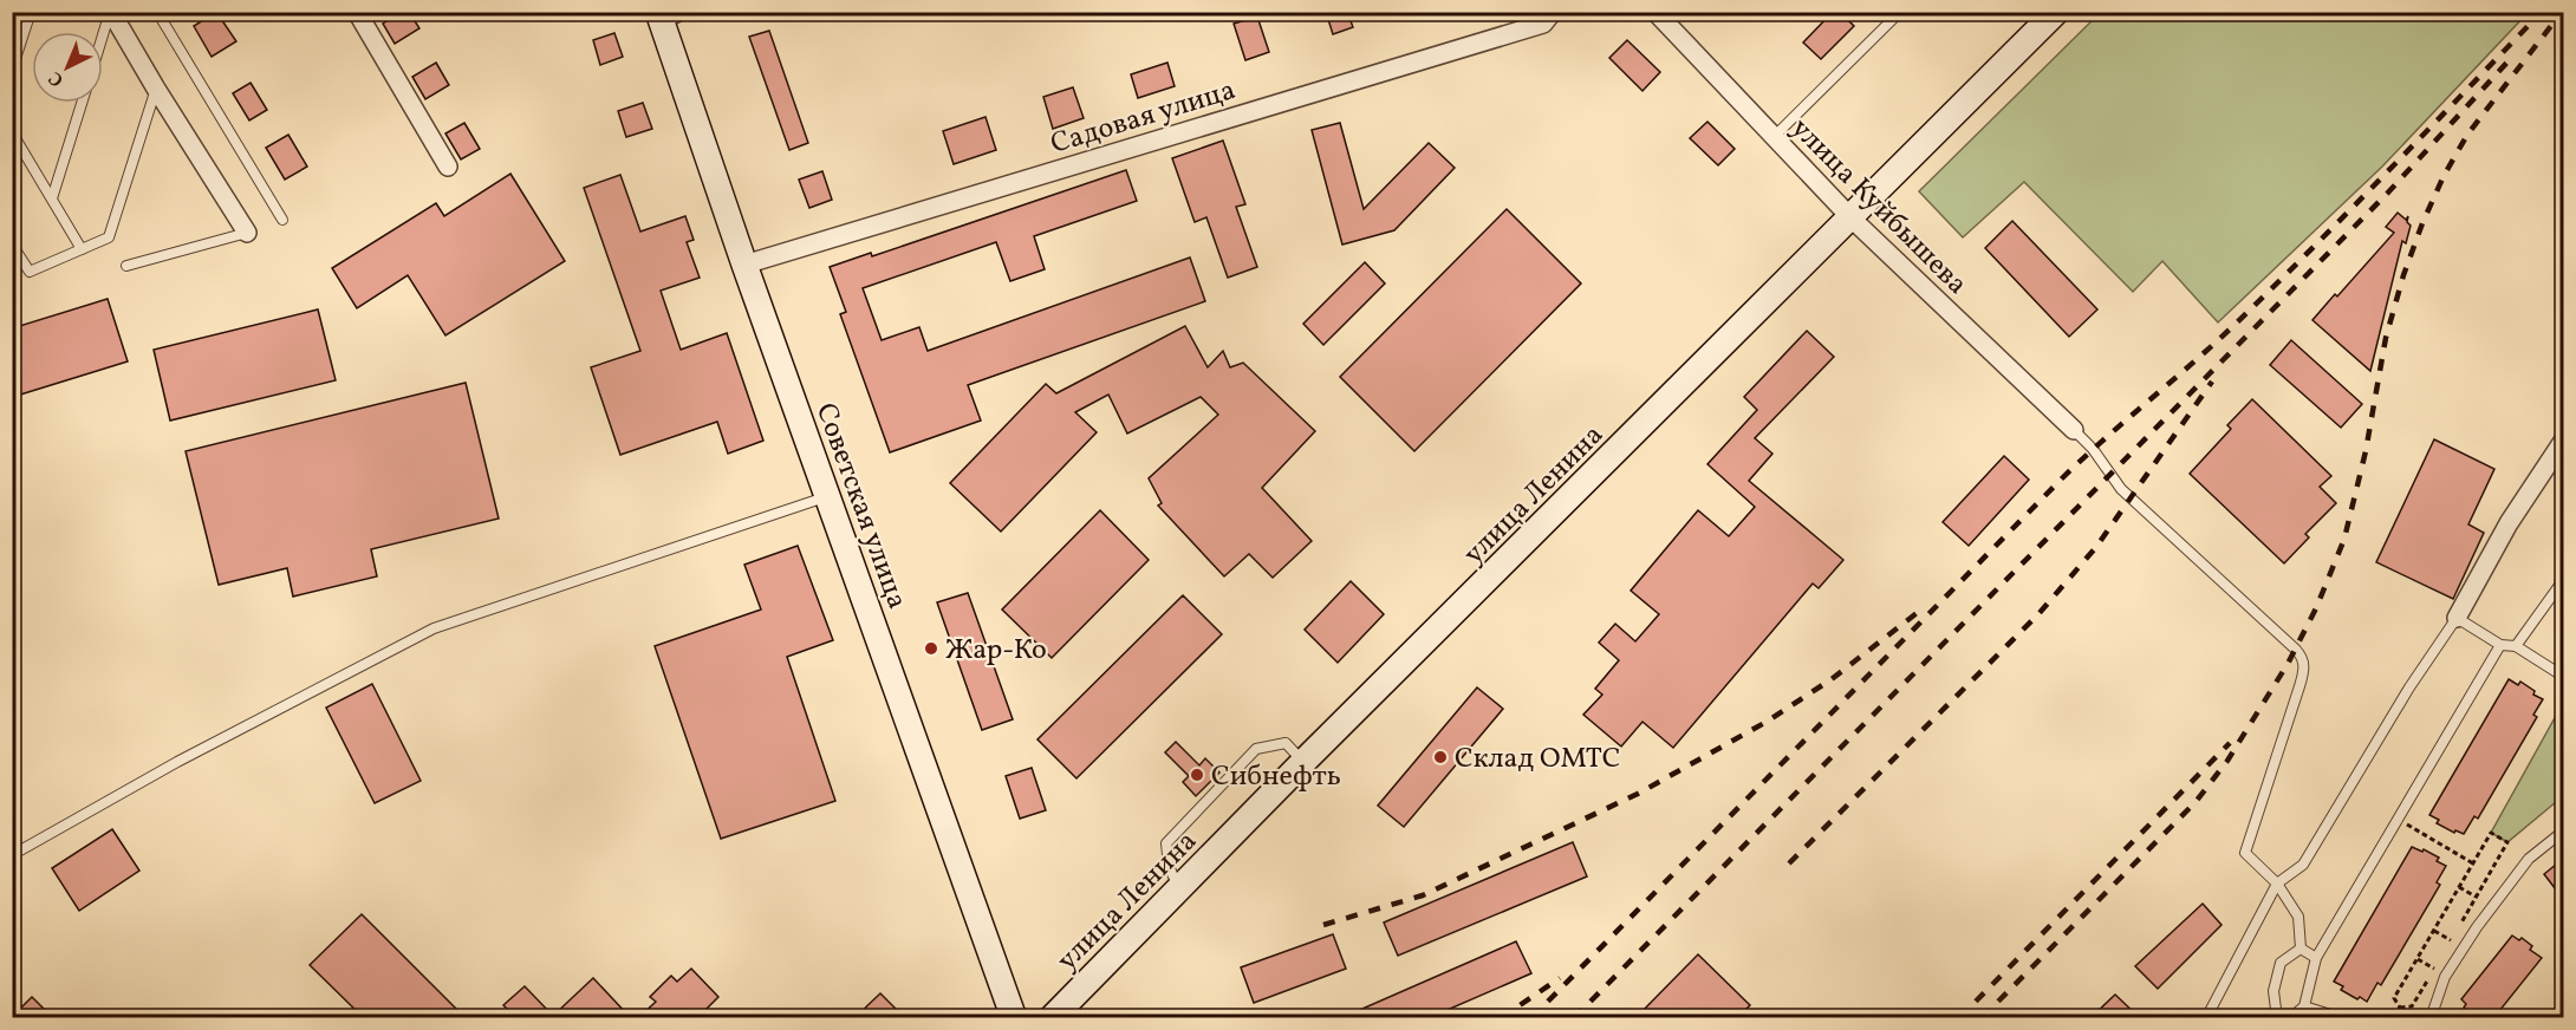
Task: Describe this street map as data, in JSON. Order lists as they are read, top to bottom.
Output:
{
  "streets": {
    "street": [
      "Садовая улица",
      "улица Куйбышева",
      "улица Ленина",
      "Советская улица"
    ]
  },
  "crossings": [
    ["Садовая улица", "Советская улица"],
    ["улица Куйбышева", "улица Ленина"]
  ],
  "places": ["Жар-Ко", "Склад ОМТС", "Сибнефть"],
  "north": "bottom left"
}
